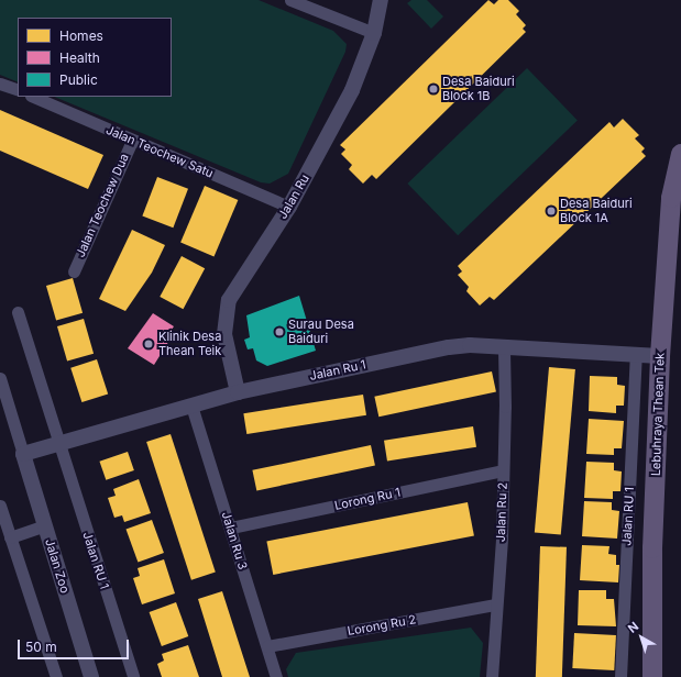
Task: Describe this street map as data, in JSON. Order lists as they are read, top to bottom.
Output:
{
  "streets": {
    "main road": ["Lebuhraya Thean Tek"],
    "street": [
      "Jalan Teochew Satu",
      "Jalan Ru",
      "Jalan Teochew Dua",
      "Jalan Ru 1",
      "Lorong Ru 1",
      "Jalan Ru 2",
      "Jalan RU 1",
      "Jalan Ru 3",
      "Jalan Zoo",
      "Lorong Ru 2"
    ]
  },
  "crossings": [
    ["Jalan Teochew Satu", "Jalan Ru"],
    ["Jalan Teochew Satu", "Jalan Teochew Dua"],
    ["Jalan Ru", "Jalan Ru 1"],
    ["Jalan Ru 1", "Lebuhraya Thean Tek"],
    ["Jalan Ru 1", "Jalan Ru 2"],
    ["Jalan Ru 1", "Jalan RU 1"],
    ["Jalan Ru 1", "Jalan Ru 3"],
    ["Jalan Ru 1", "Jalan Zoo"],
    ["Lorong Ru 1", "Jalan Ru 2"],
    ["Lorong Ru 1", "Jalan Ru 3"],
    ["Jalan Ru 2", "Lorong Ru 2"],
    ["Jalan Ru 3", "Lorong Ru 2"]
  ],
  "places": [
    "Desa Baiduri Block 1B",
    "Desa Baiduri Block 1A",
    "Surau Desa Baiduri",
    "Klinik Desa Thean Teik"
  ],
  "legend": ["Homes", "Health", "Public"],
  "scale_bar": "50 m",
  "north": "top left"
}
